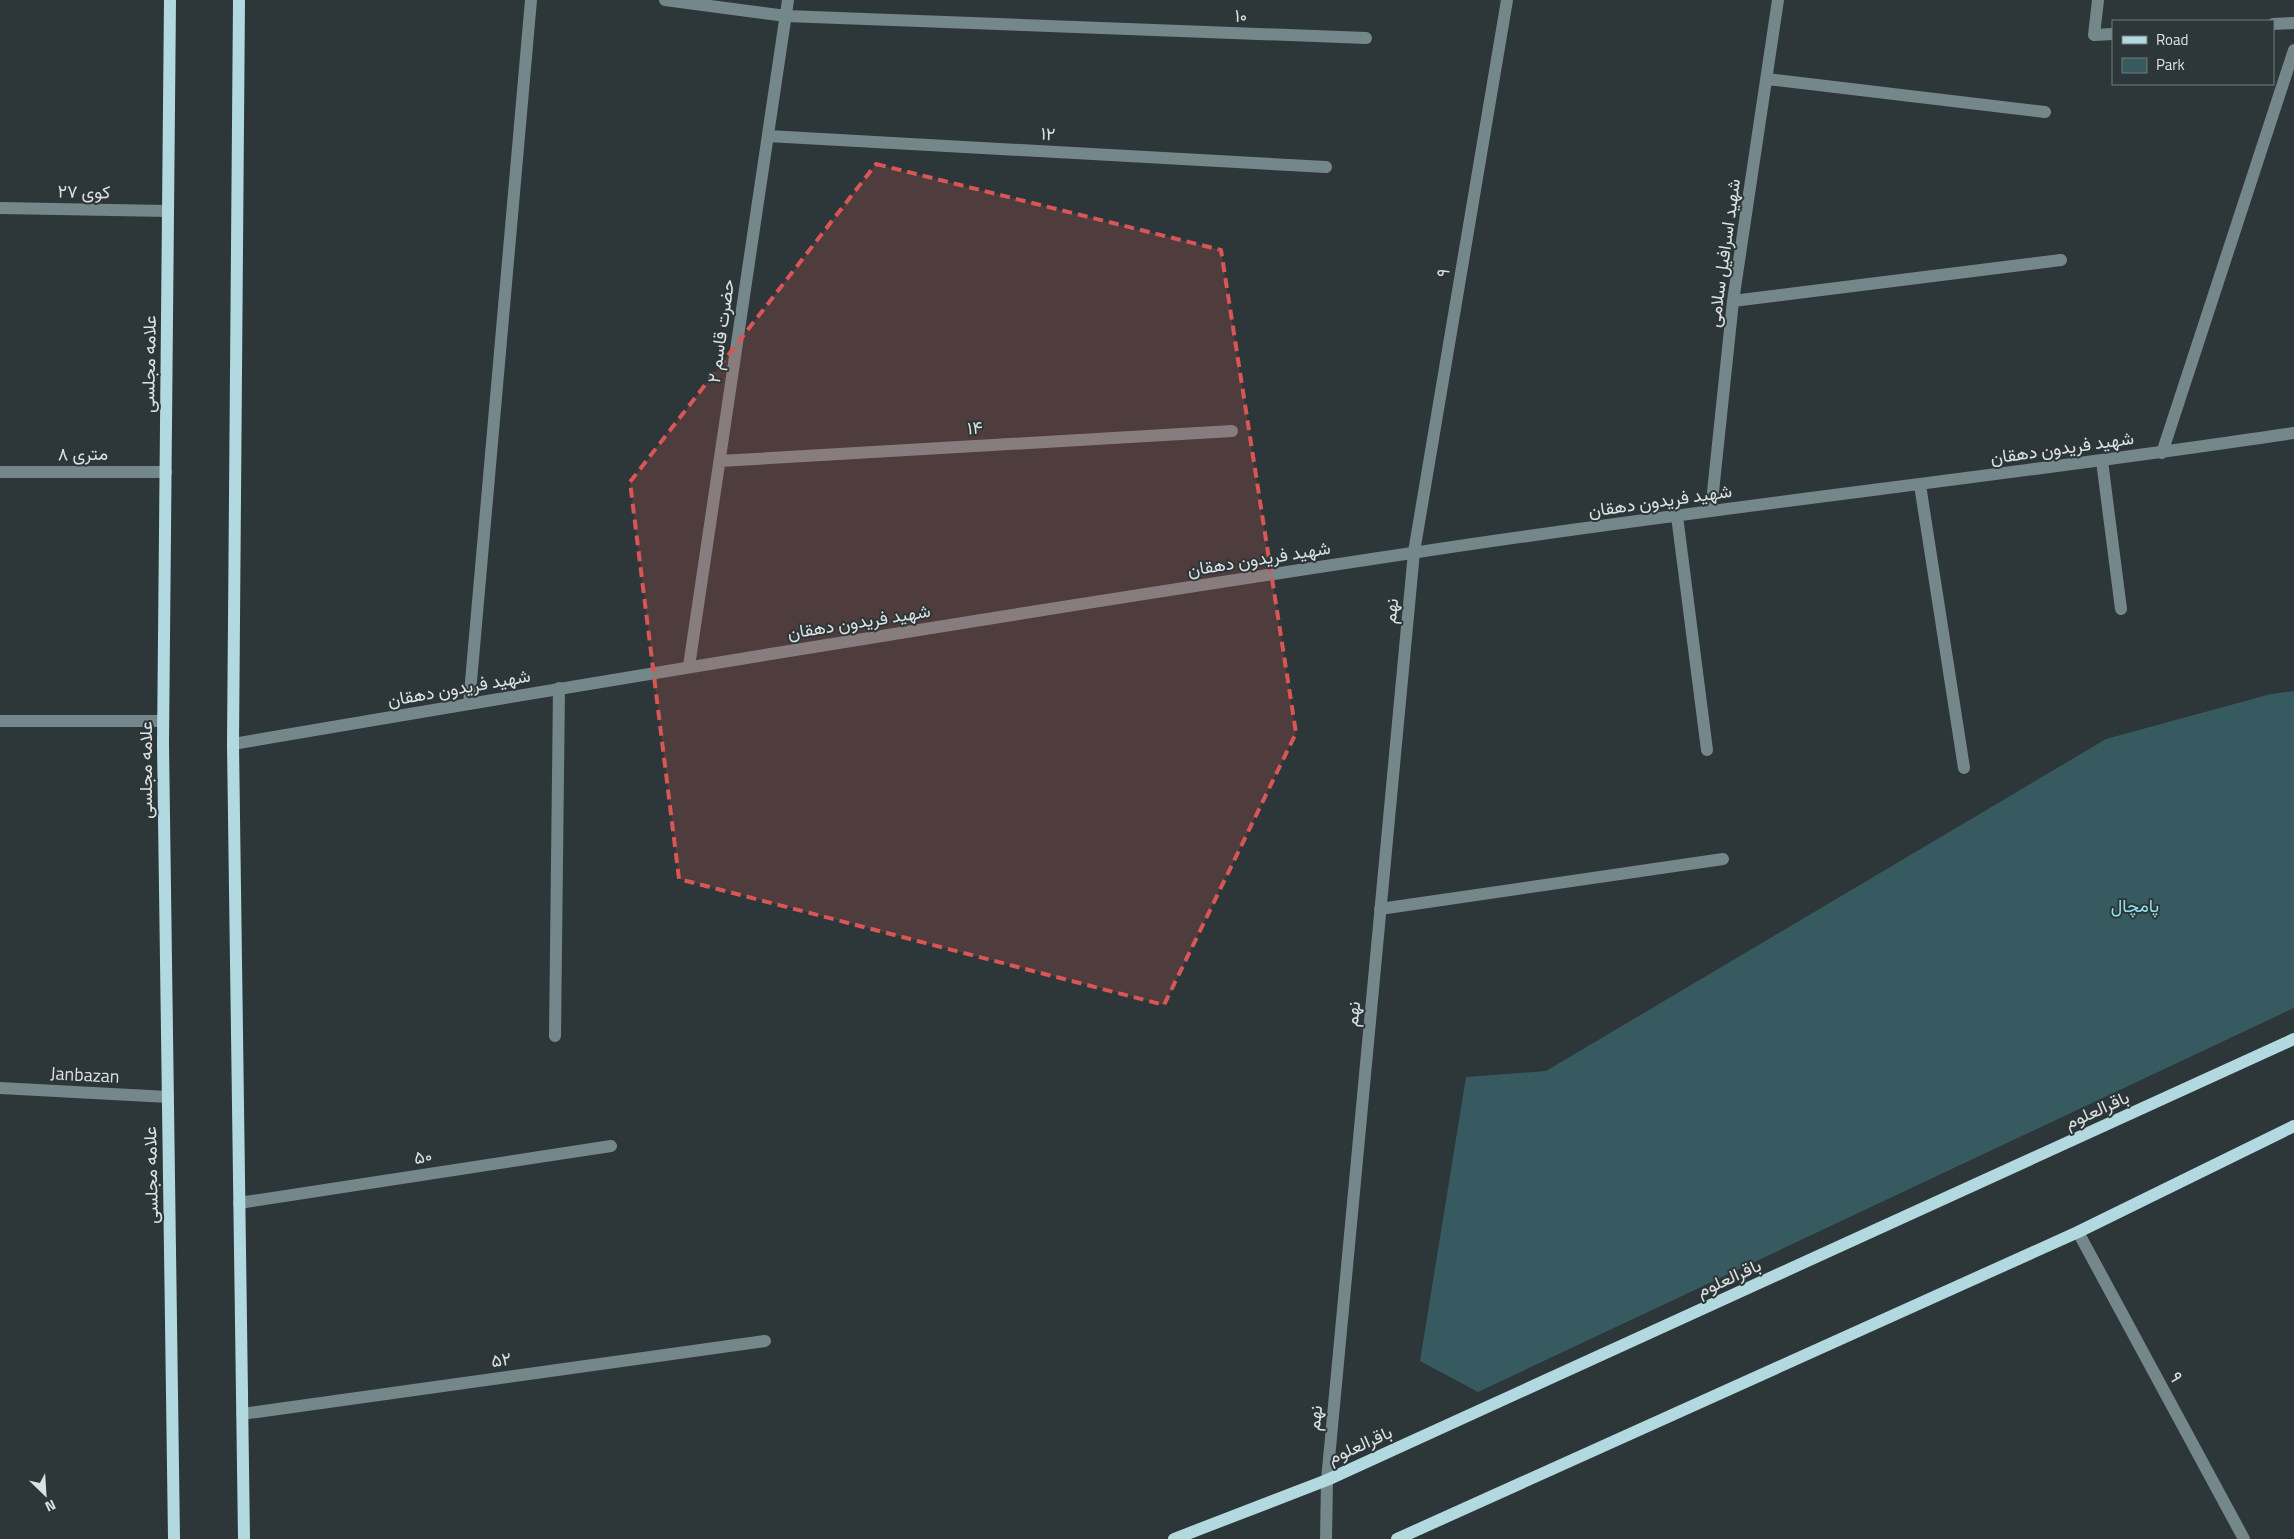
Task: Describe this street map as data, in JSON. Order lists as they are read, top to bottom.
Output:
{
  "streets": {
    "main road": ["علامه مجلسی", "باقرالعلوم"],
    "street": [
      "۱۰",
      "۱۲",
      "کوی ۲۷",
      "شهید اسرافیل سلامی",
      "۹",
      "۲ حضرت قاسم",
      "۱۴",
      "شهید فریدون دهقان",
      "۸ متری",
      "نهم",
      "Janbazan",
      "۵۰",
      "۵۲"
    ]
  },
  "crossings": [
    ["۱۰", "۲ حضرت قاسم"],
    ["۱۲", "۲ حضرت قاسم"],
    ["کوی ۲۷", "علامه مجلسی"],
    ["شهید اسرافیل سلامی", "شهید فریدون دهقان"],
    ["۹", "شهید فریدون دهقان"],
    ["۹", "نهم"],
    ["۲ حضرت قاسم", "۱۴"],
    ["۲ حضرت قاسم", "شهید فریدون دهقان"],
    ["علامه مجلسی", "۸ متری"],
    ["علامه مجلسی", "Janbazan"],
    ["شهید فریدون دهقان", "نهم"],
    ["نهم", "باقرالعلوم"]
  ],
  "parks": ["پامچال"],
  "legend": ["Road", "Park"],
  "north": "bottom right"
}
